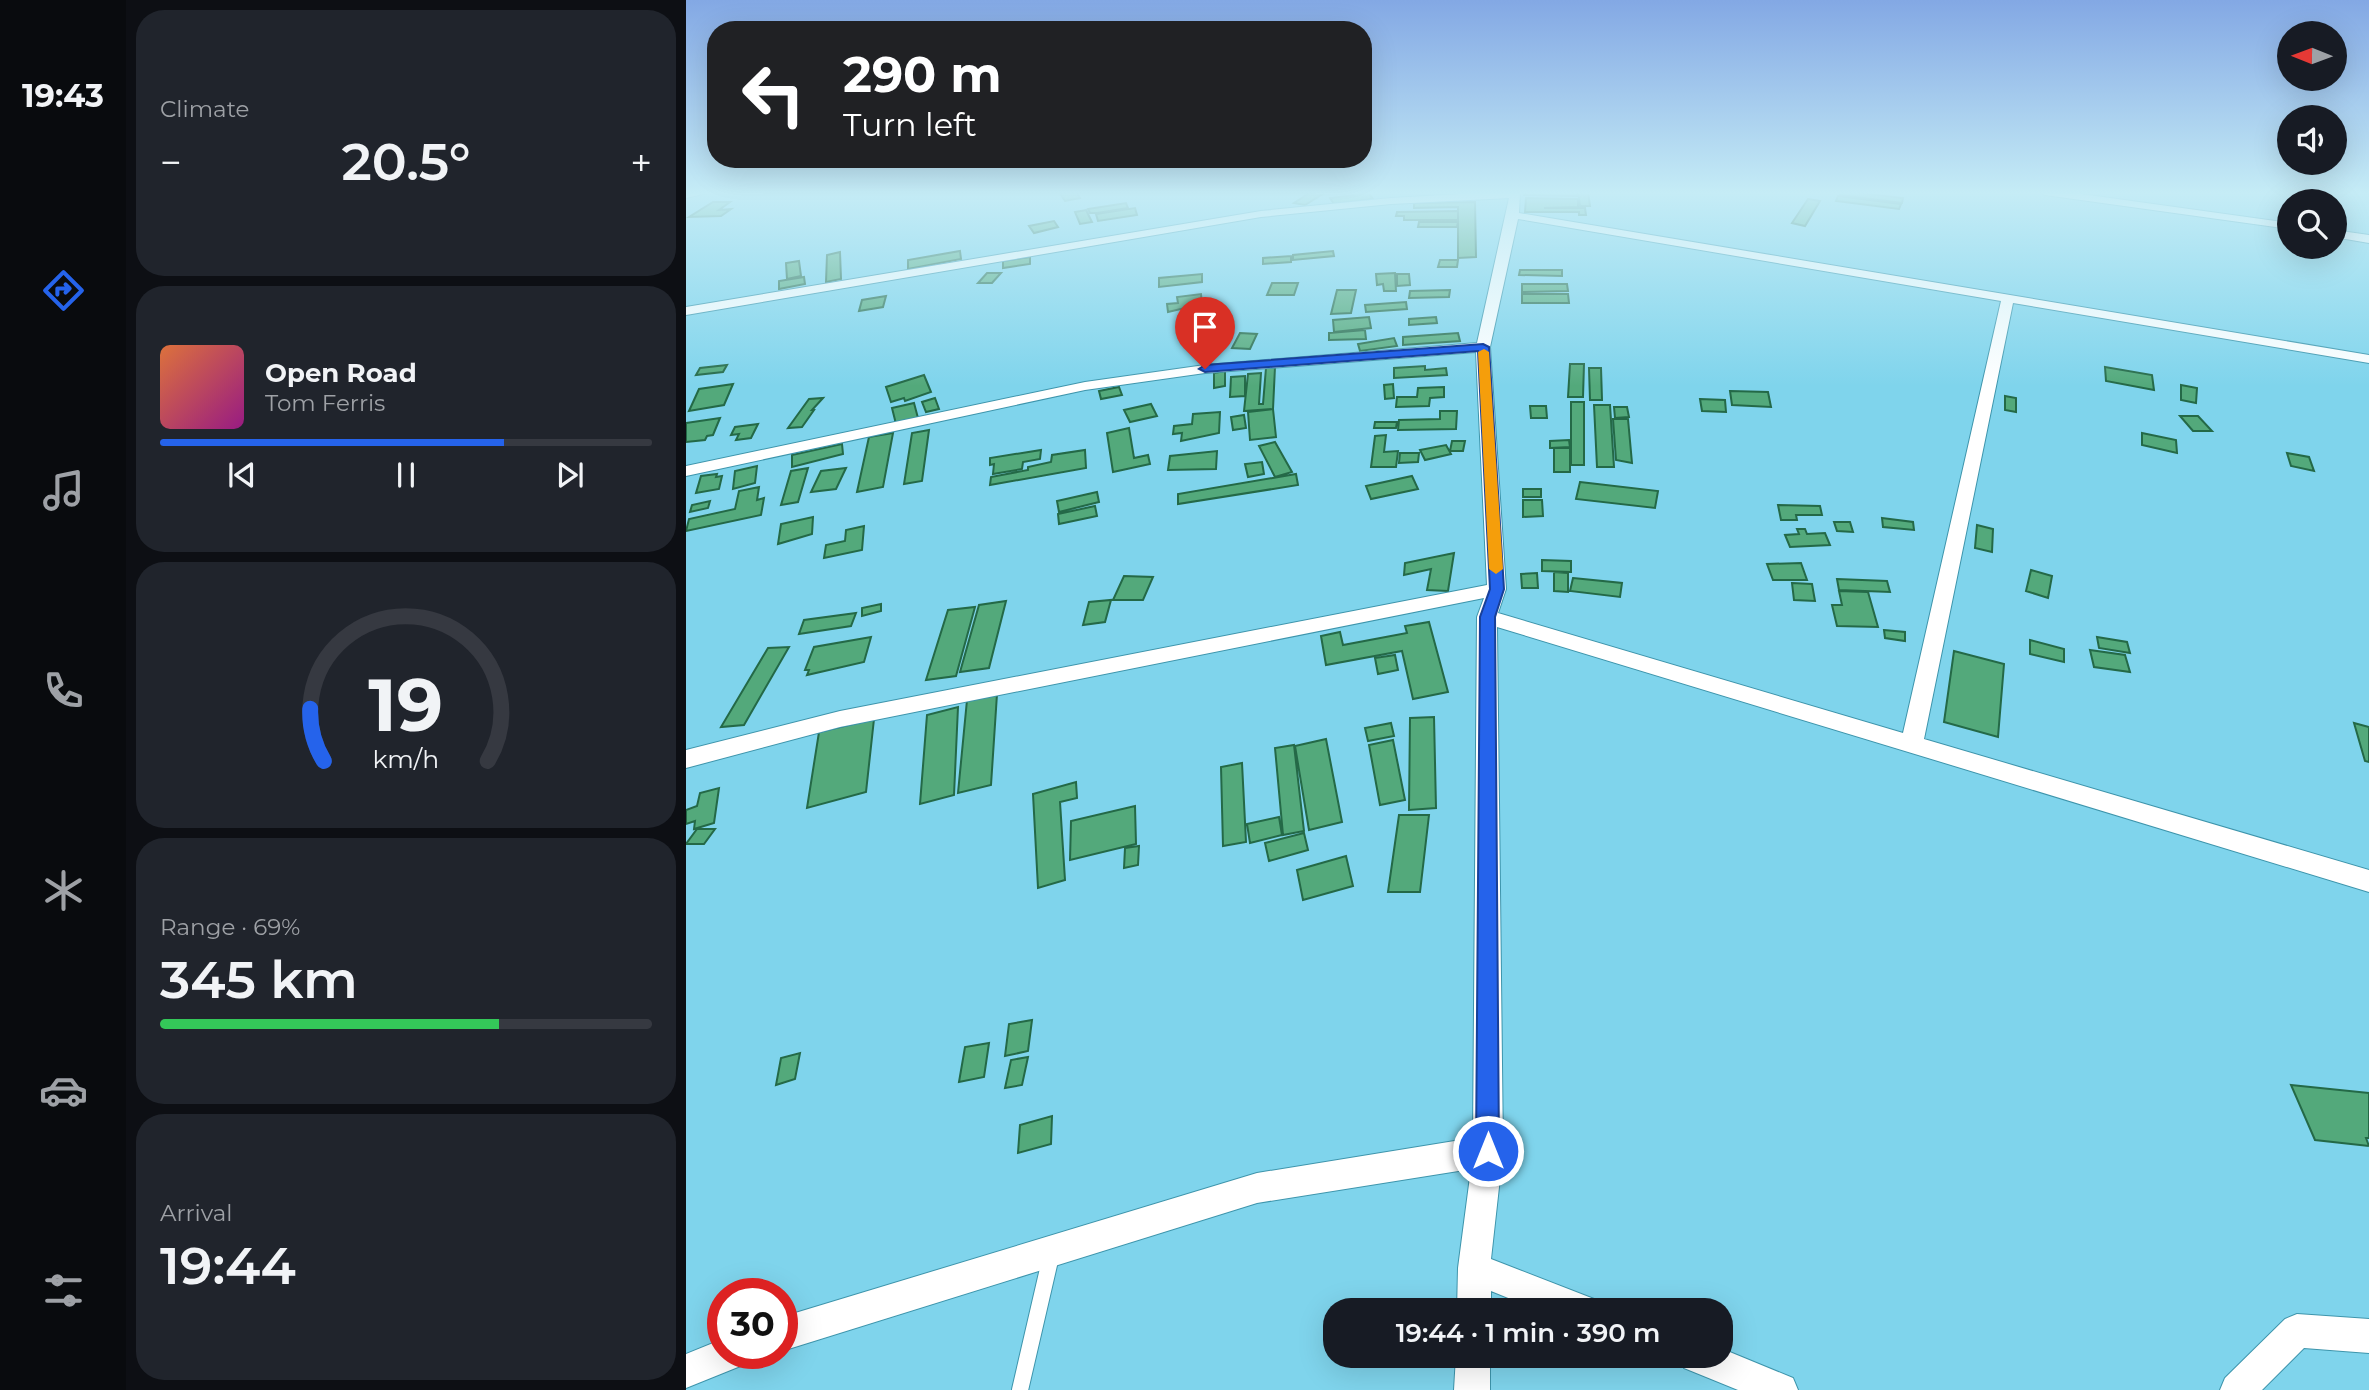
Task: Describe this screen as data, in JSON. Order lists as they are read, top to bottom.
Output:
{
  "north": "left",
  "page": {
    "tabs": "19:43",
    "tile": [
      "Climate",
      ["Range · 69%", "345 km"],
      ["Arrival", "19:44"]
    ],
    "turn": ["290 m", "Turn left"],
    "heat": ["−", "20.5°", "+"],
    "song": ["Open Road", "Tom Ferris"],
    "limit": "30",
    "trip": "19:44 · 1 min · 390 m",
    "gauge": ["19", "km/h"]
  }
}
